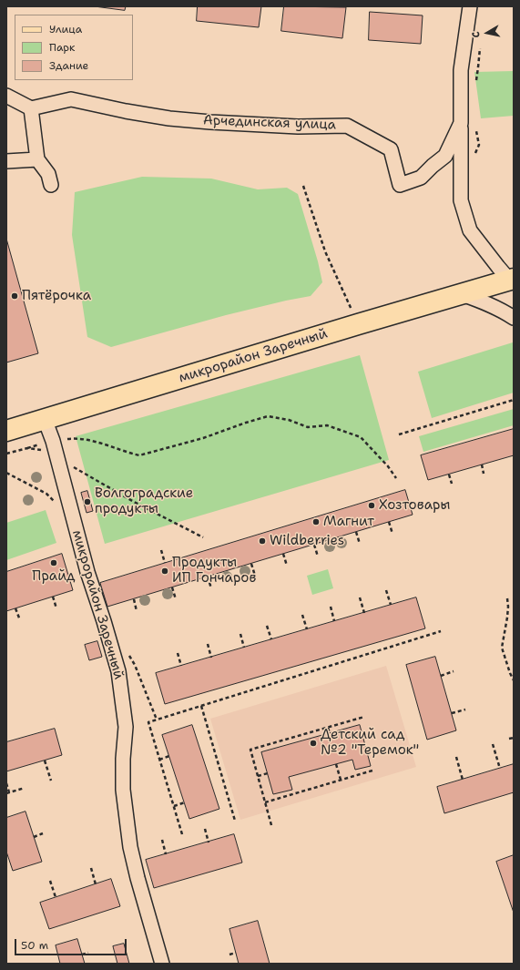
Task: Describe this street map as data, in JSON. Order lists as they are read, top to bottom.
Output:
{
  "streets": {
    "main road": ["микрорайон Заречный"],
    "street": ["Арчединская улица"]
  },
  "places": [
    "Пятёрочка",
    "Волгоградские продукты",
    "Хозтовары",
    "Магнит",
    "Wildberries",
    "Прайд",
    "Продукты ИП Гончаров",
    "Детский сад №2 \"Теремок\""
  ],
  "legend": ["Улица", "Парк", "Здание"],
  "scale_bar": "50 m",
  "north": "left"
}
